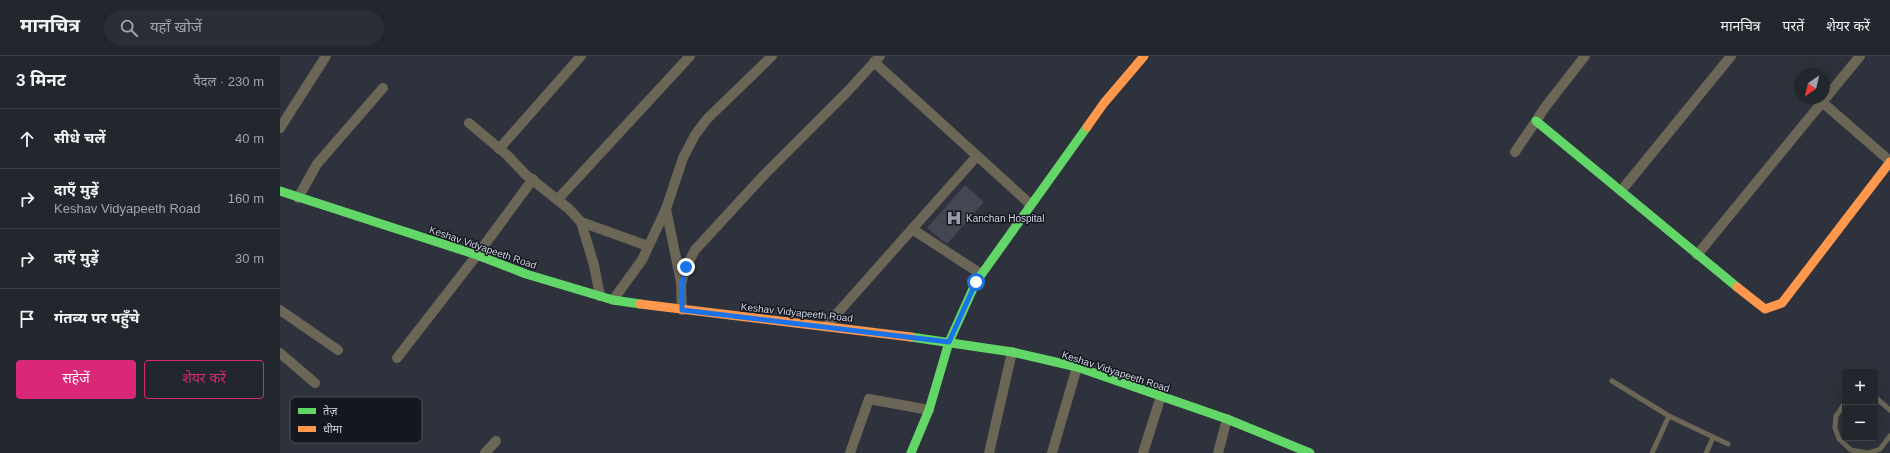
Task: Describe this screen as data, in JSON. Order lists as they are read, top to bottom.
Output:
{
  "streets": {
    "street": ["Keshav Vidyapeeth Road"]
  },
  "places": {
    "hospital": ["Kanchan Hospital"]
  },
  "legend": ["तेज़", "धीमा"],
  "north": "bottom left",
  "page": {
    "header": "मानचित्र",
    "search": "यहाँ खोजें",
    "nav": ["मानचित्र", "परतें", "शेयर करें"],
    "heading": ["3 मिनट", "पैदल · 230 m"],
    "list": [
      ["सीधे चलें", "40 m"],
      ["दाएँ मुड़ें", "Keshav Vidyapeeth Road", "160 m"],
      ["दाएँ मुड़ें", "30 m"],
      "गंतव्य पर पहुँचे"
    ],
    "buttons": ["सहेजें", "शेयर करें"],
    "map_buttons": ["+", "−"]
  }
}
